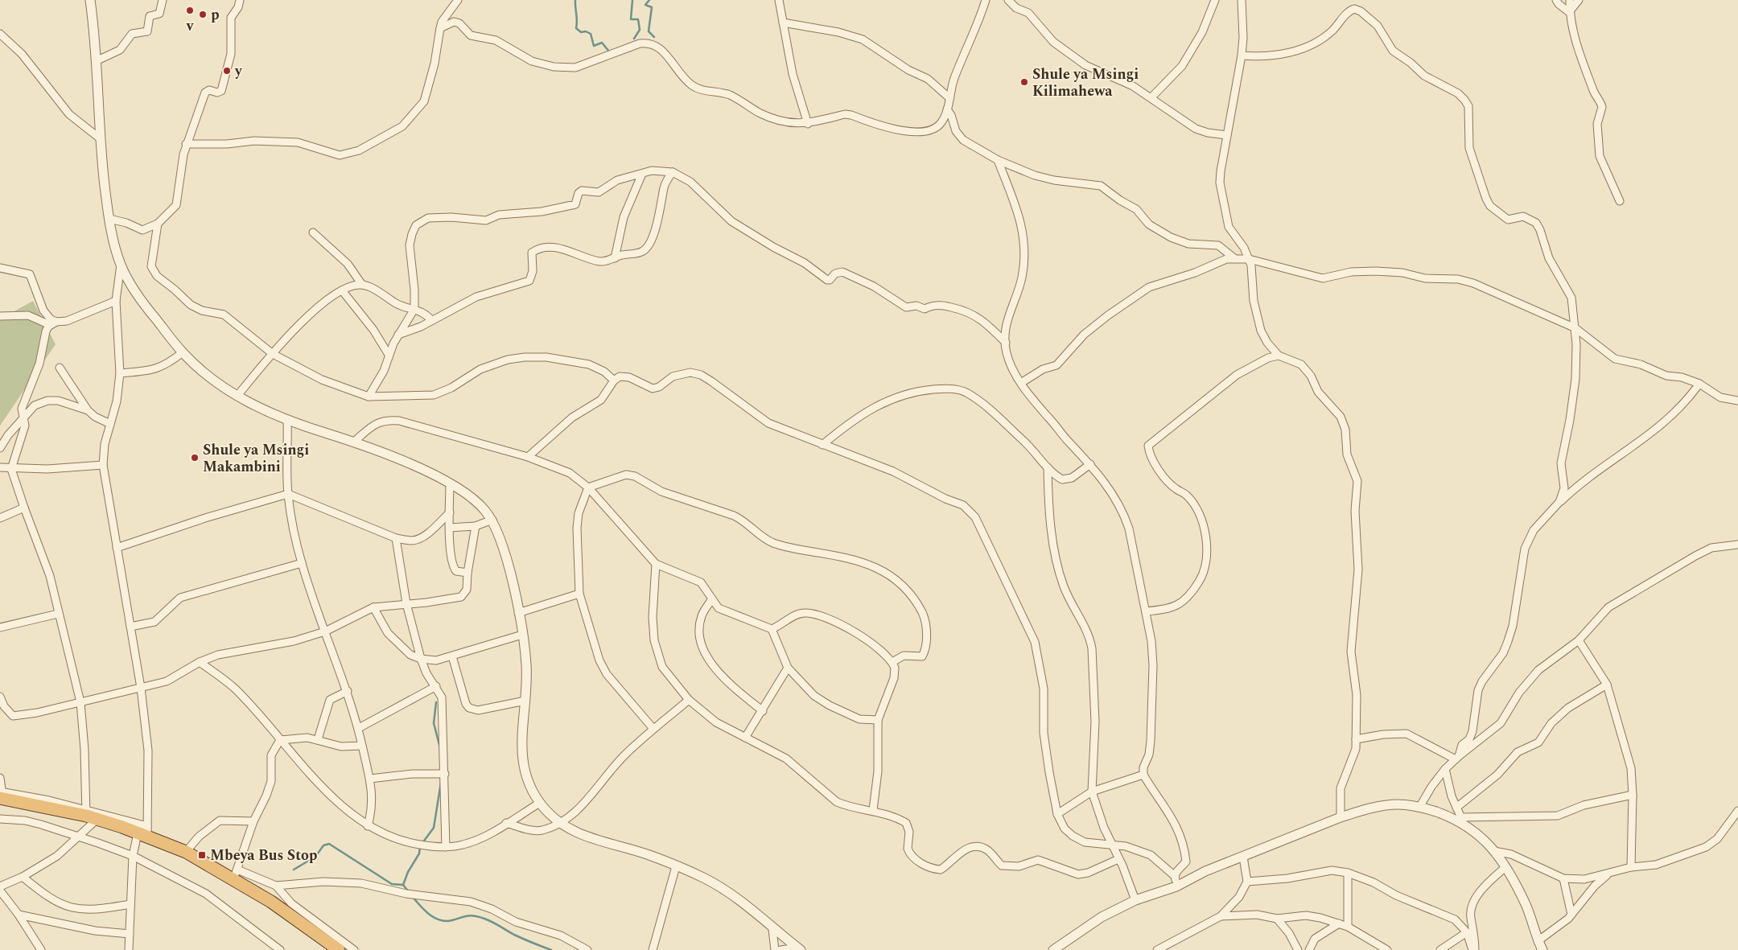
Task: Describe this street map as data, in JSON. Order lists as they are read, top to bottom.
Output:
{
  "places": {
    "other": [
      "v",
      "p",
      "y",
      "Shule ya Msingi Kilimahewa",
      "Shule ya Msingi Makambini"
    ],
    "transit": ["Mbeya Bus Stop"]
  }
}
